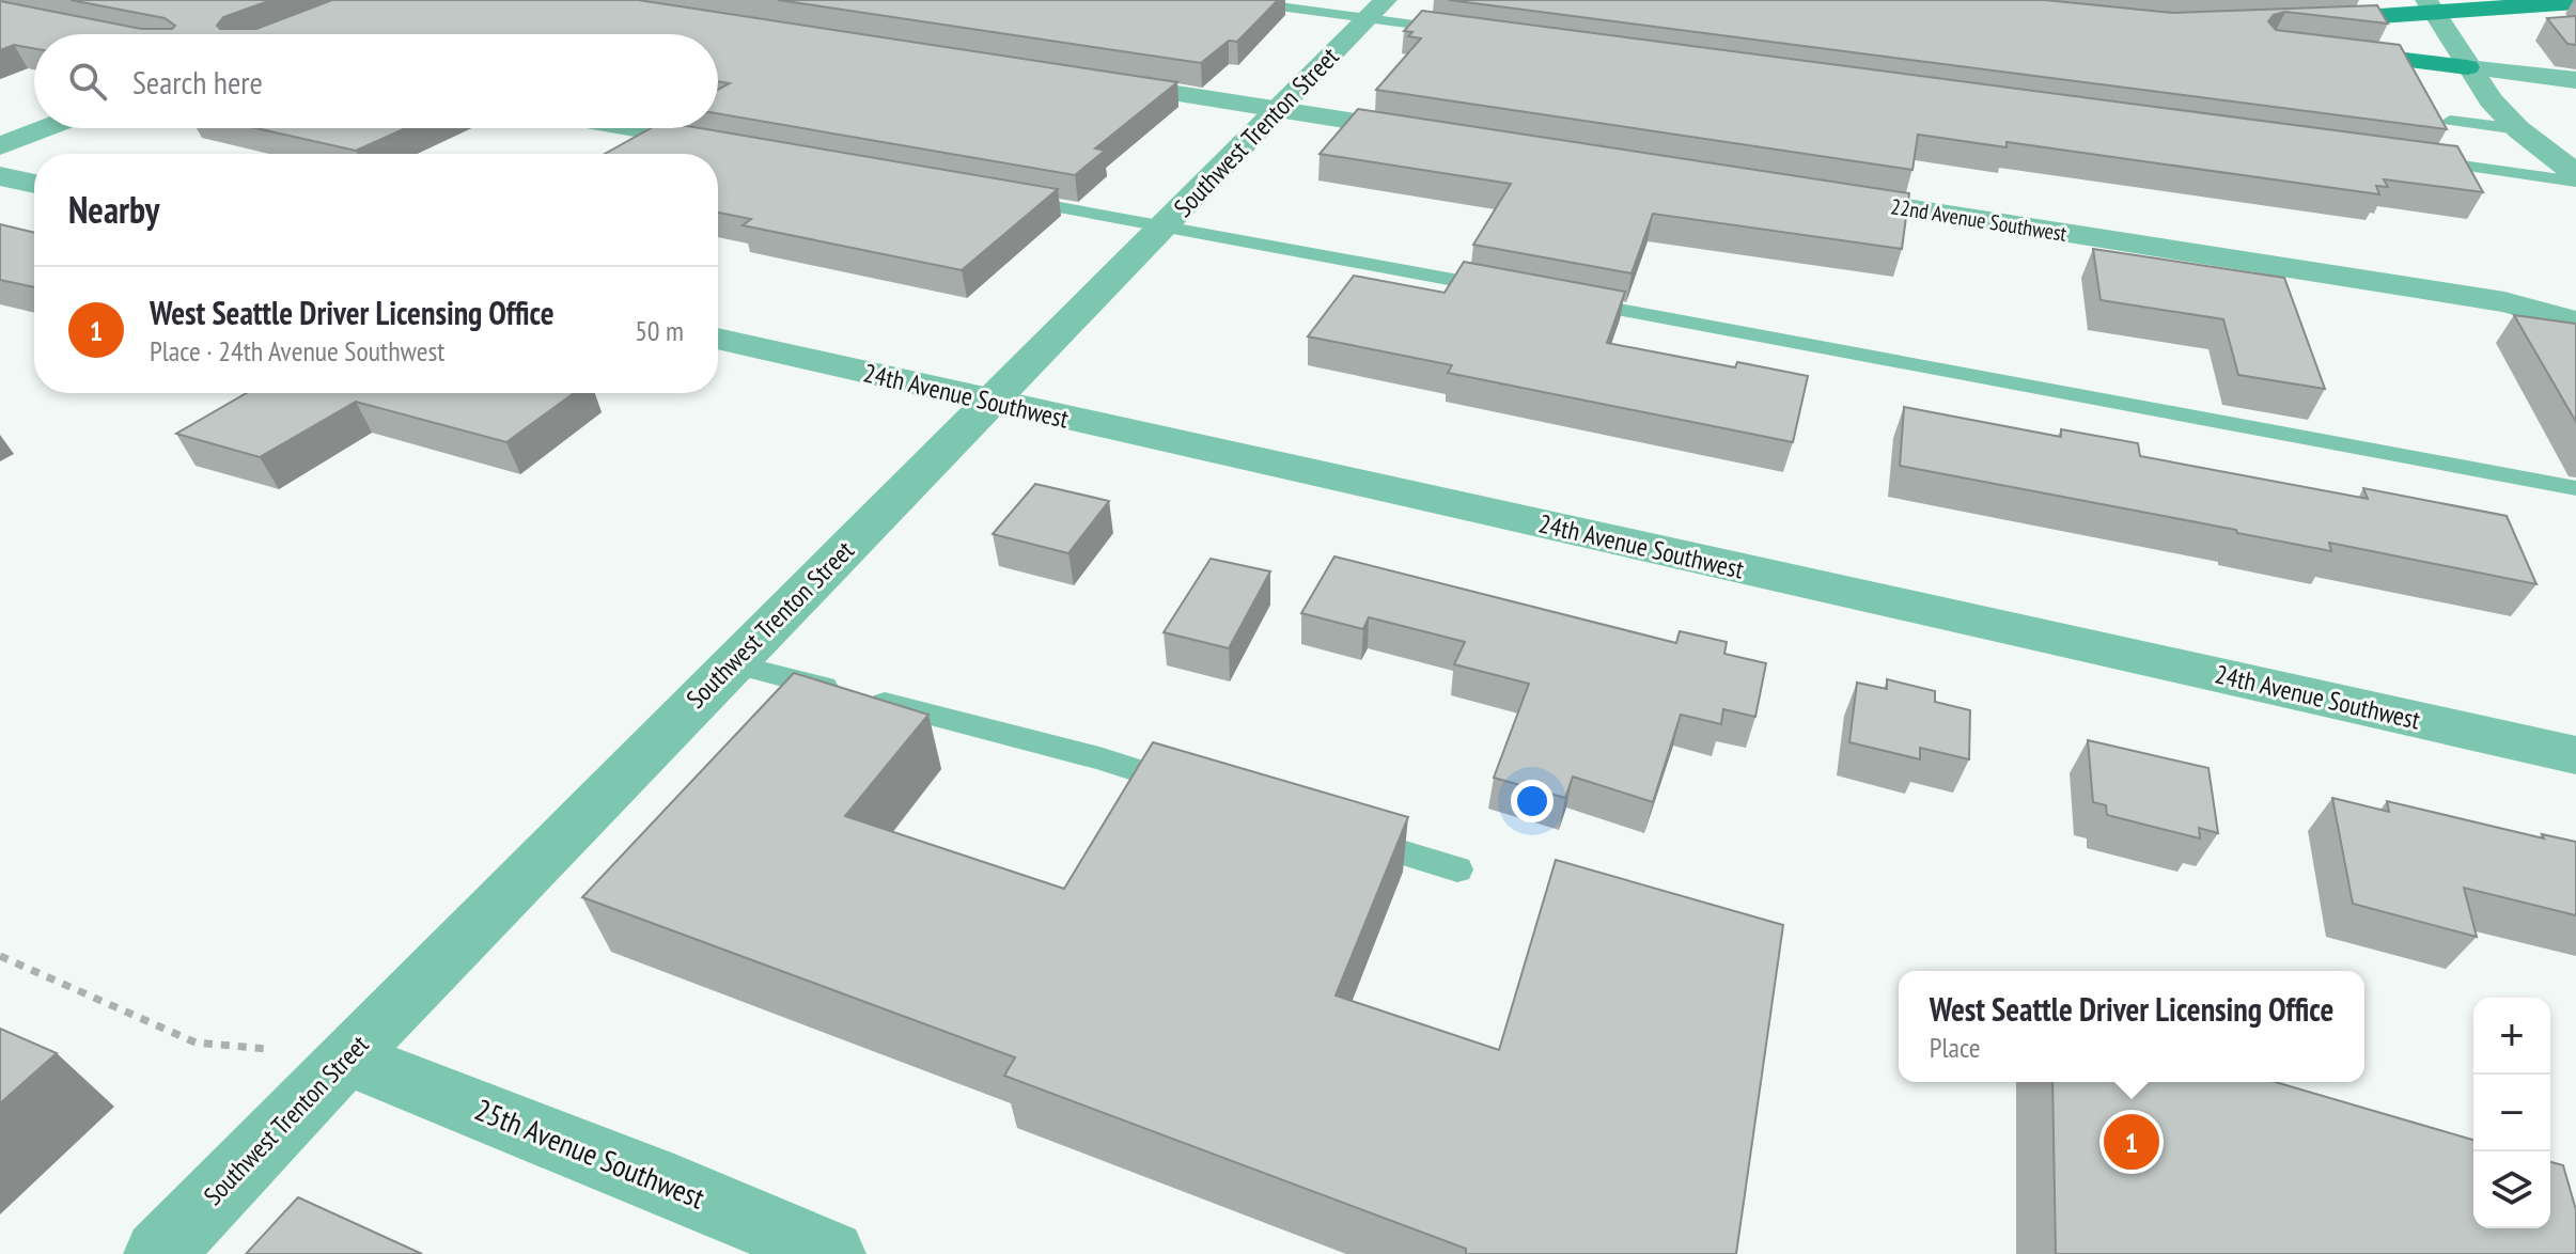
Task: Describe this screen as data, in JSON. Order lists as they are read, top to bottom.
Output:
{
  "streets": {
    "street": [
      "Southwest Trenton Street",
      "22nd Avenue Southwest",
      "24th Avenue Southwest",
      "25th Avenue Southwest"
    ]
  },
  "crossings": [
    ["Southwest Trenton Street", "24th Avenue Southwest"],
    ["Southwest Trenton Street", "25th Avenue Southwest"]
  ],
  "page": {
    "search": "Search here",
    "heading": "Nearby",
    "list": [
      {
        "mark": "1",
        "name": "West Seattle Driver Licensing Office",
        "note": "Place · 24th Avenue Southwest",
        "value": "50 m"
      }
    ],
    "popup": ["West Seattle Driver Licensing Office", "Place"],
    "map_buttons": ["+", "−"],
    "pins": "1"
  }
}
